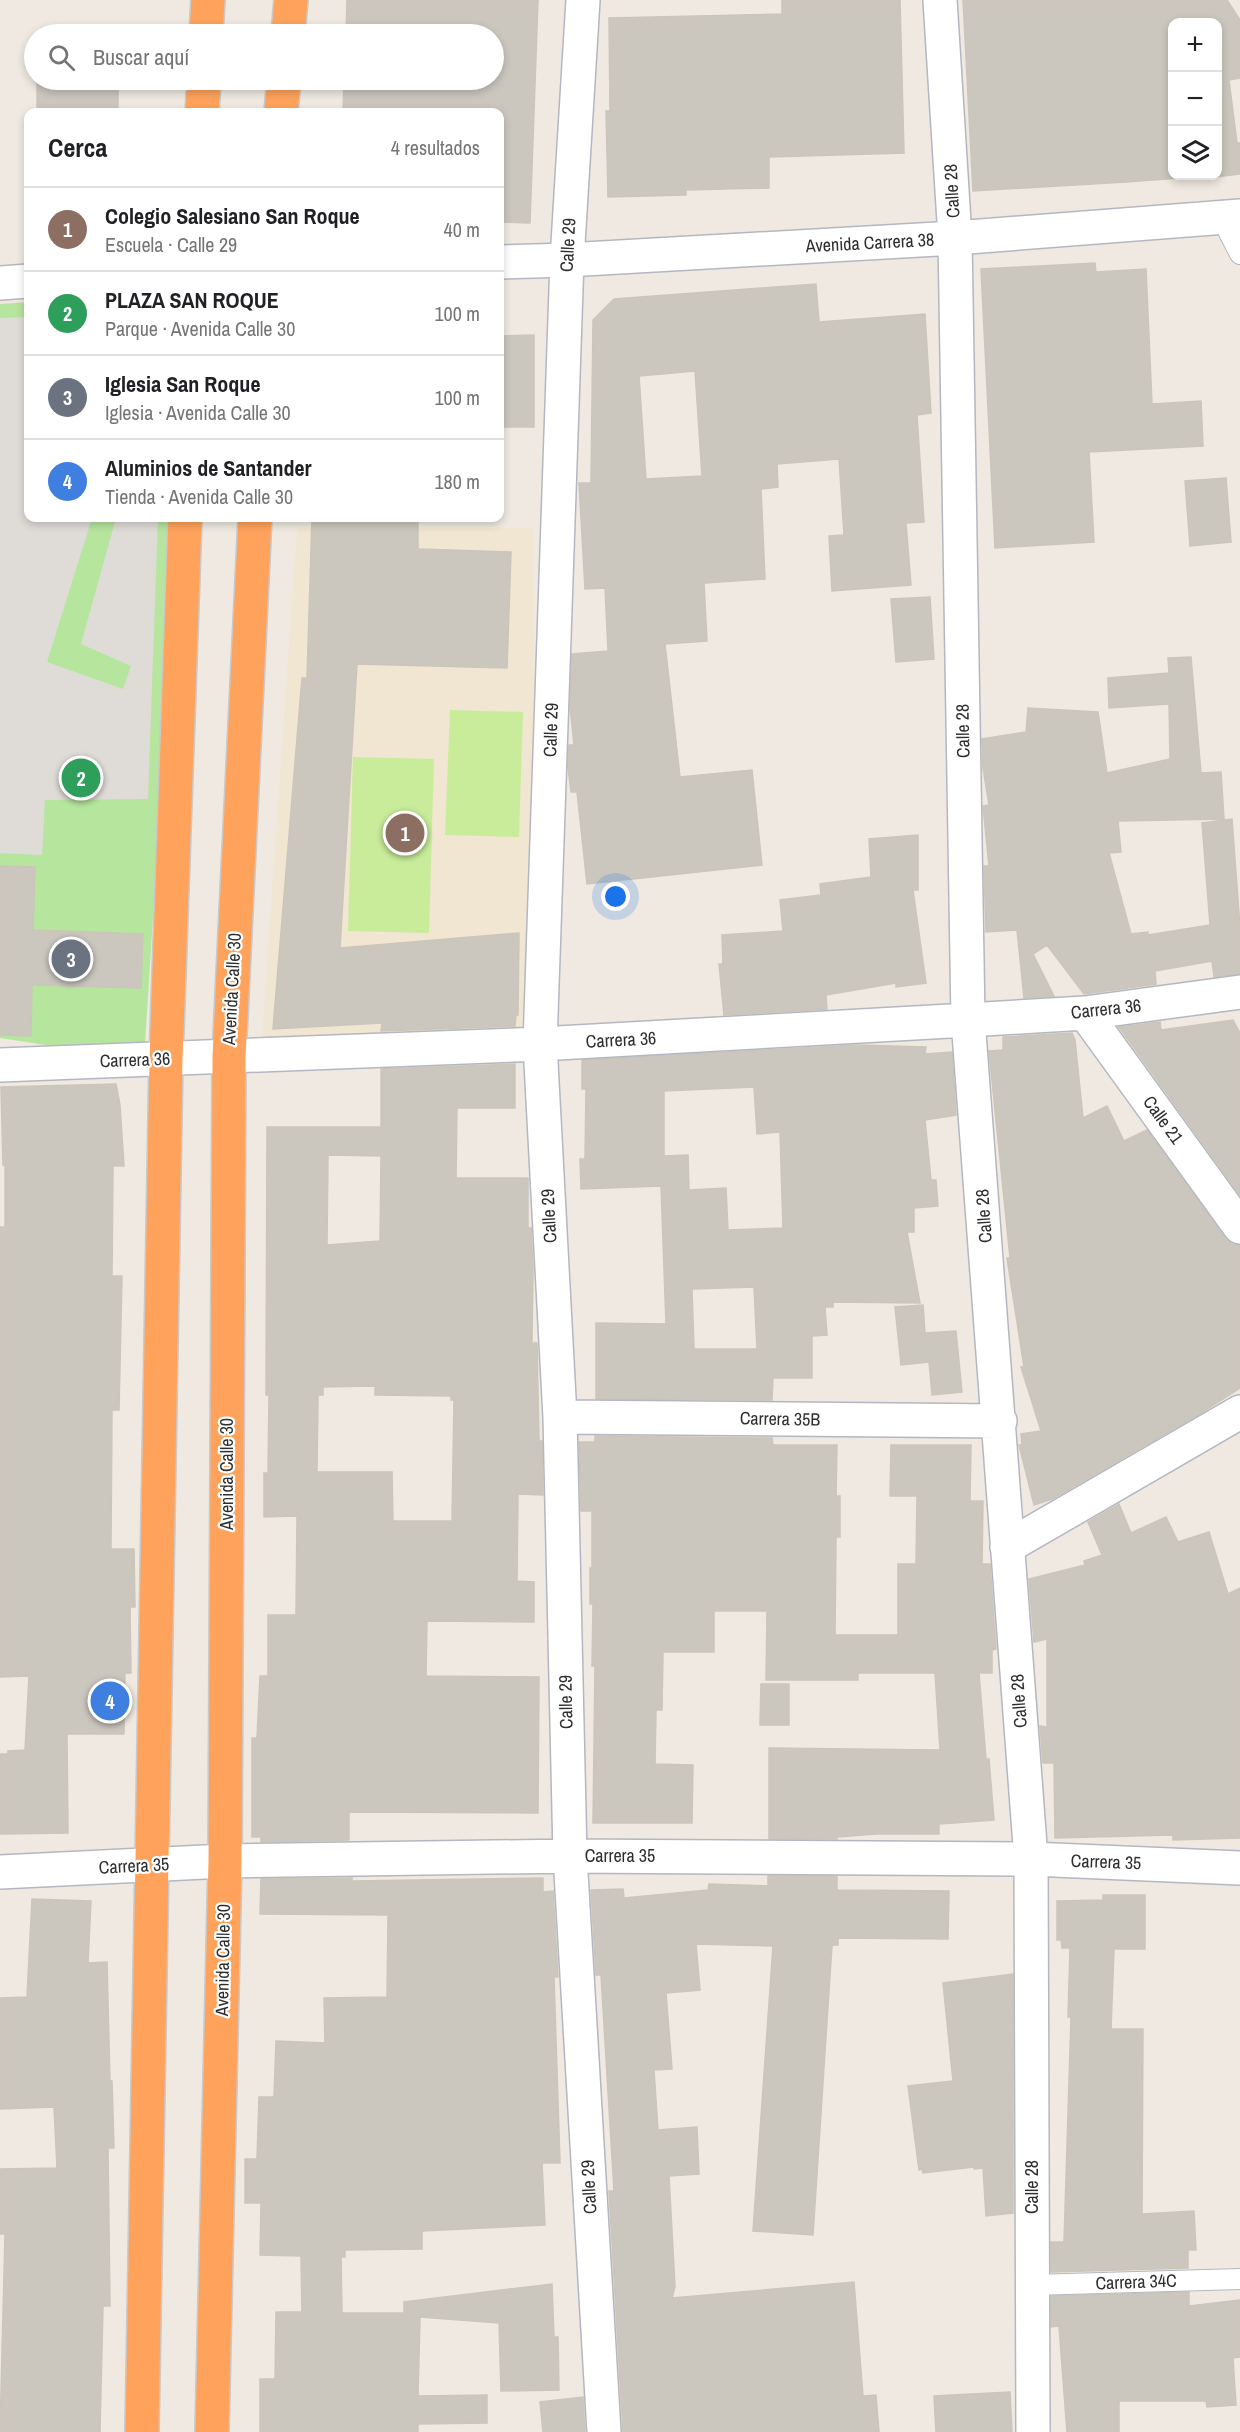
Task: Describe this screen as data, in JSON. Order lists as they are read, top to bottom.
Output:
{
  "streets": {
    "highway": ["Avenida Calle 30"],
    "street": [
      "Calle 28",
      "Avenida Carrera 38",
      "Calle 29",
      "Carrera 36",
      "Calle 21",
      "Carrera 35B",
      "Carrera 35"
    ],
    "lane": ["Carrera 34C"]
  },
  "crossings": [
    ["Calle 28", "Avenida Carrera 38"],
    ["Calle 28", "Carrera 36"],
    ["Calle 28", "Carrera 35B"],
    ["Calle 28", "Carrera 35"],
    ["Calle 28", "Carrera 34C"],
    ["Avenida Carrera 38", "Calle 29"],
    ["Calle 29", "Carrera 36"],
    ["Calle 29", "Carrera 35B"],
    ["Calle 29", "Carrera 35"],
    ["Avenida Calle 30", "Carrera 36"],
    ["Avenida Calle 30", "Carrera 35"],
    ["Carrera 36", "Calle 21"]
  ],
  "page": {
    "map_buttons": ["+", "−"],
    "search": "Buscar aquí",
    "heading": ["Cerca", "4 resultados"],
    "list": [
      {
        "mark": "1",
        "name": "Colegio Salesiano San Roque",
        "note": "Escuela · Calle 29",
        "value": "40 m"
      },
      {
        "mark": "2",
        "name": "PLAZA SAN ROQUE",
        "note": "Parque · Avenida Calle 30",
        "value": "100 m"
      },
      {
        "mark": "3",
        "name": "Iglesia San Roque",
        "note": "Iglesia · Avenida Calle 30",
        "value": "100 m"
      },
      {
        "mark": "4",
        "name": "Aluminios de Santander",
        "note": "Tienda · Avenida Calle 30",
        "value": "180 m"
      }
    ],
    "pins": [
      "2",
      "1",
      "3",
      "4"
    ]
  }
}
